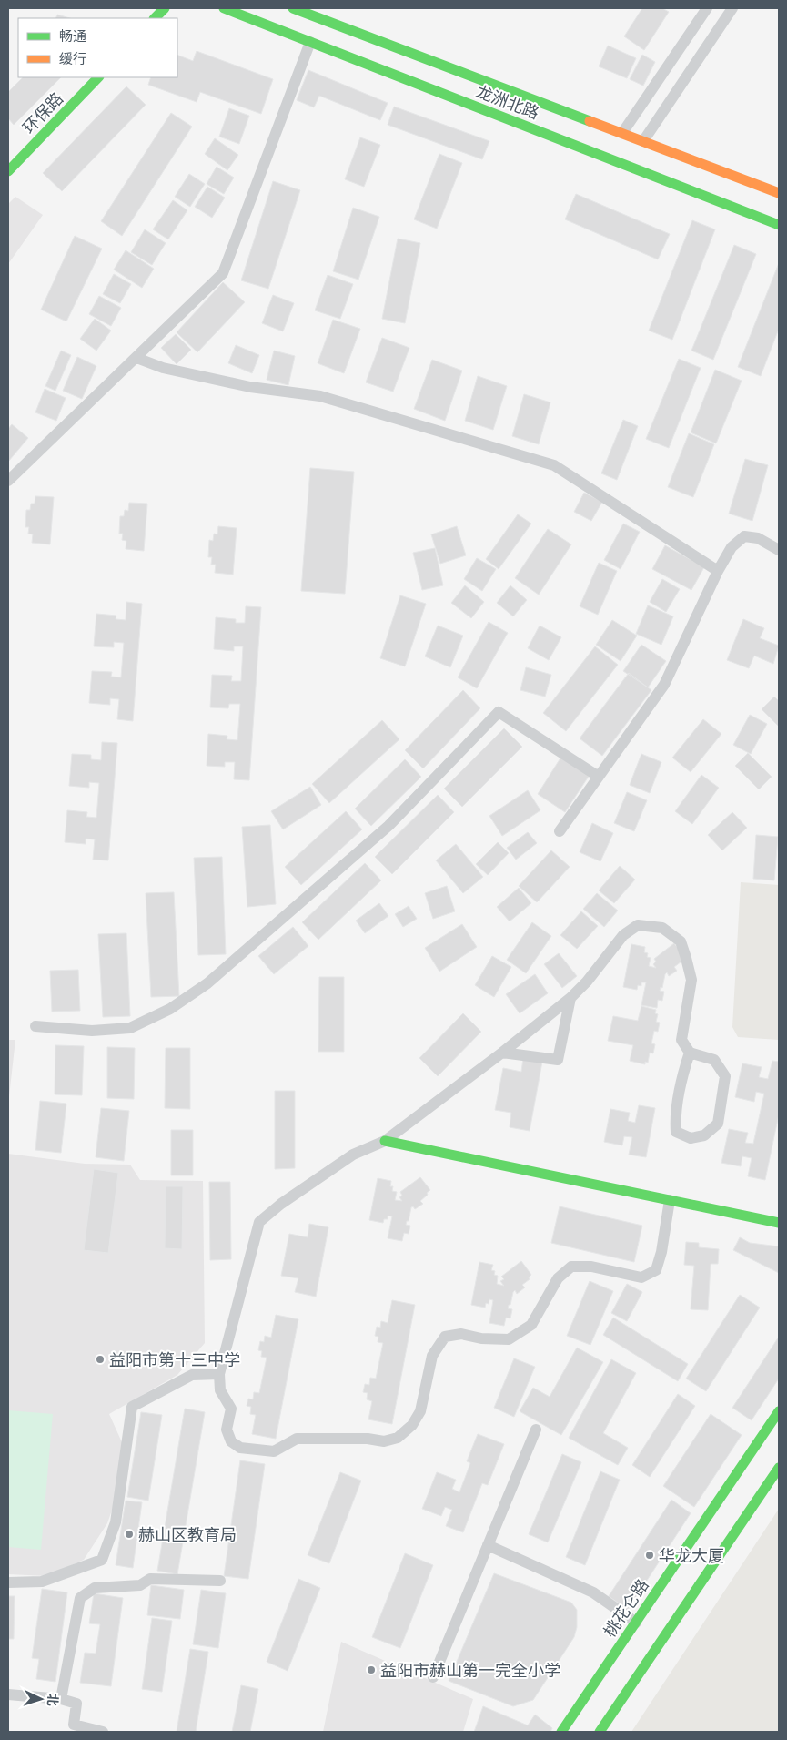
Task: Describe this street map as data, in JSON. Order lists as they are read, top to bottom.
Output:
{
  "streets": {
    "main road": ["龙洲北路", "环保路", "桃花仑路"]
  },
  "places": [
    "益阳市第十三中学",
    "赫山区教育局",
    "华龙大厦",
    "益阳市赫山第一完全小学"
  ],
  "legend": ["畅通", "缓行"],
  "north": "right"
}
